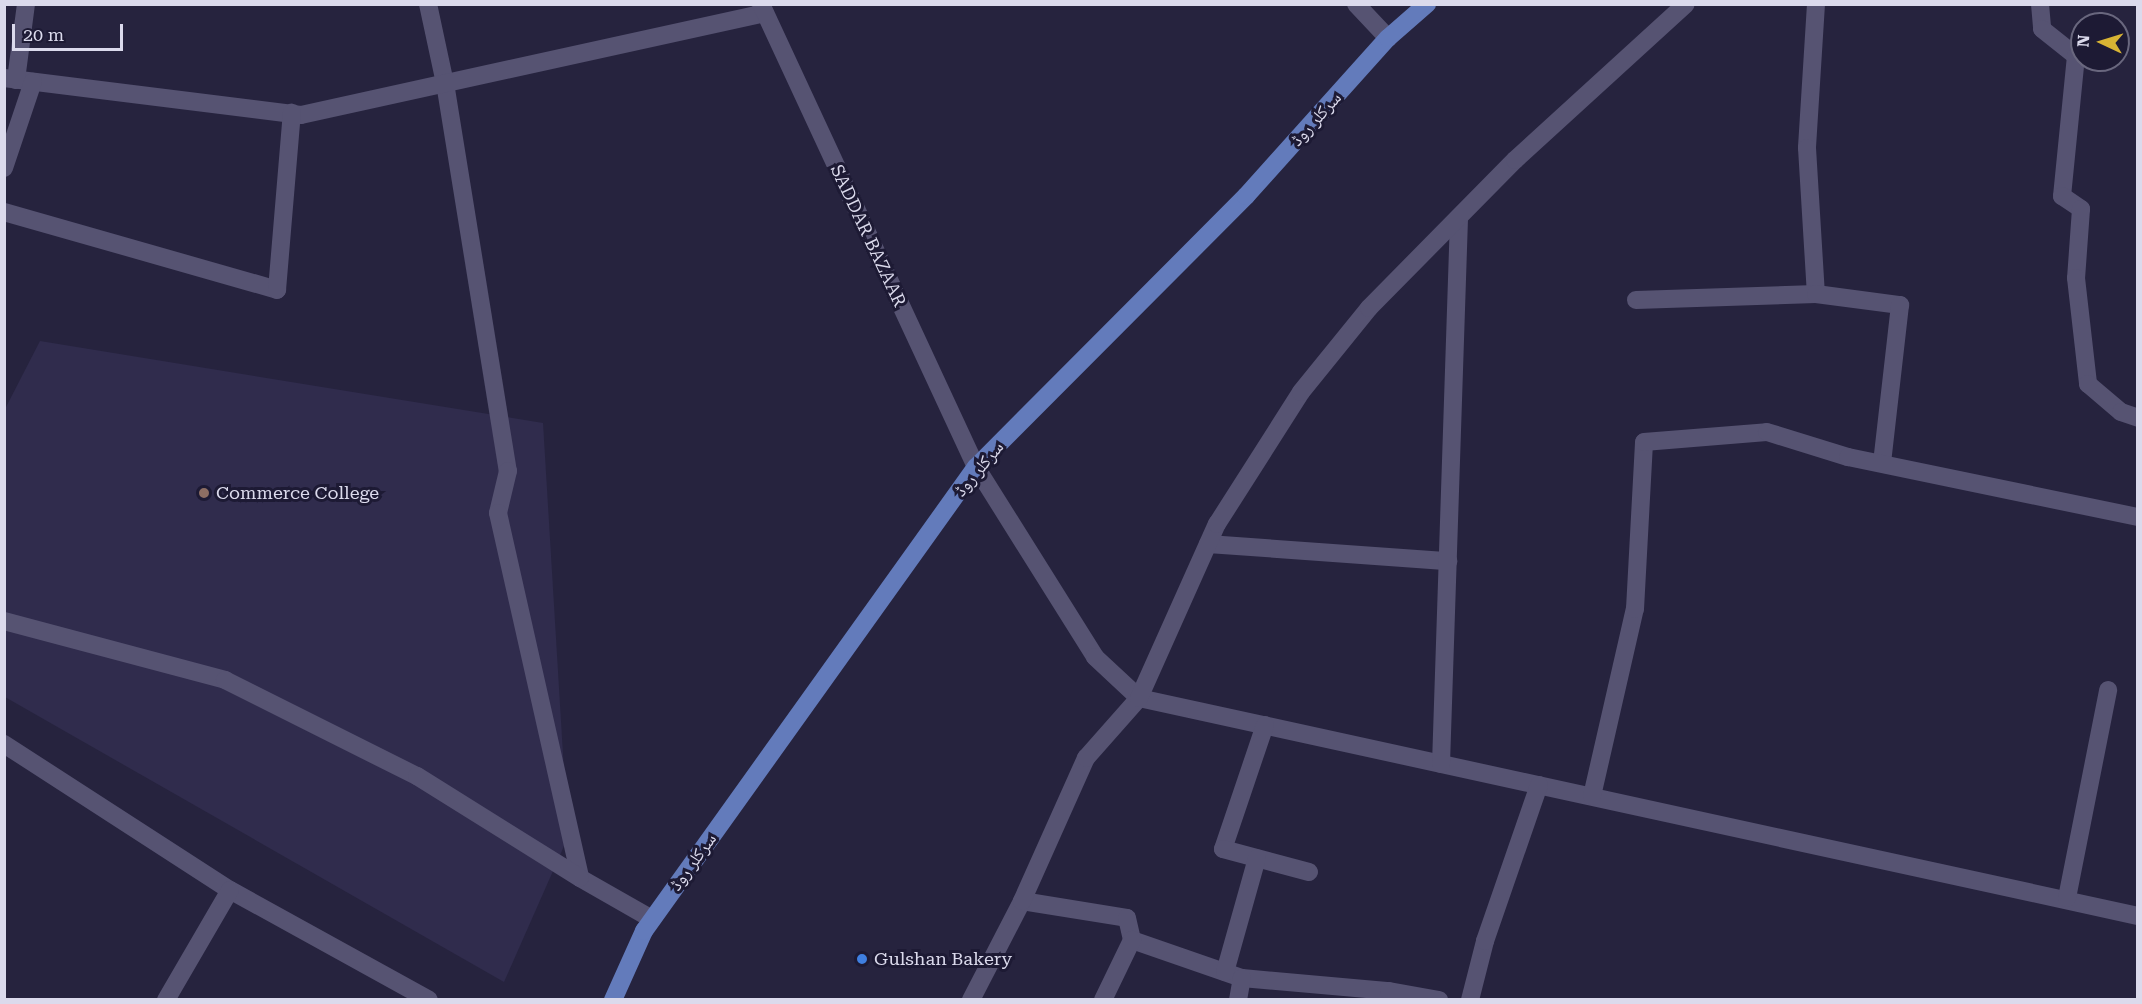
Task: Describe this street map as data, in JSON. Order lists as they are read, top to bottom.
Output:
{
  "streets": {
    "main road": ["سرکلر روڈ"],
    "street": ["SADDAR BAZAAR"]
  },
  "crossings": [
    ["سرکلر روڈ", "SADDAR BAZAAR"]
  ],
  "places": ["Commerce College", "Gulshan Bakery"],
  "scale_bar": "20 m",
  "north": "left"
}
